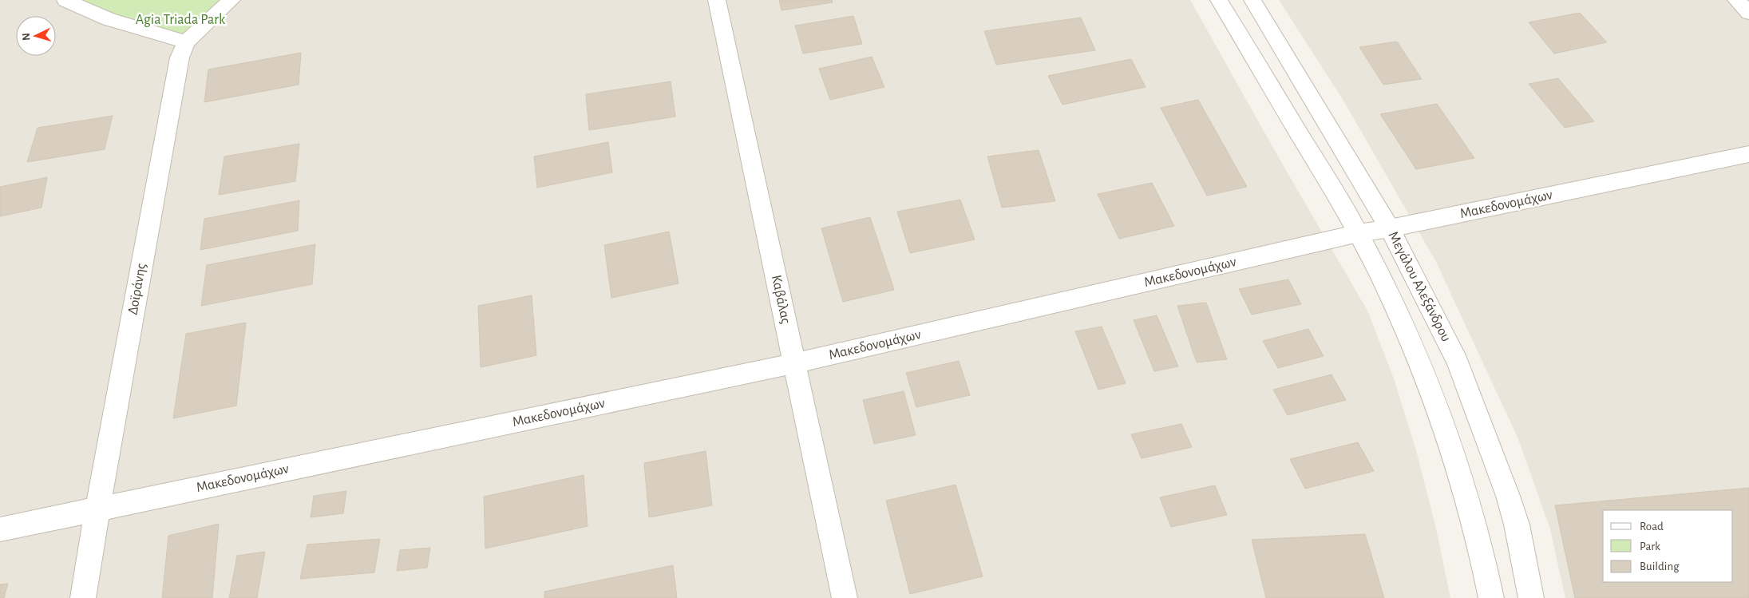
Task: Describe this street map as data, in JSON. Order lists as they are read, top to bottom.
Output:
{
  "streets": {
    "street": [
      "Μακεδονομάχων",
      "Μεγάλου Αλεξάνδρου",
      "Δοϊράνης",
      "Καβάλας"
    ]
  },
  "crossings": [
    ["Μακεδονομάχων", "Μεγάλου Αλεξάνδρου"],
    ["Μακεδονομάχων", "Δοϊράνης"],
    ["Μακεδονομάχων", "Καβάλας"]
  ],
  "parks": ["Agia Triada Park"],
  "legend": ["Road", "Park", "Building"],
  "north": "left"
}
